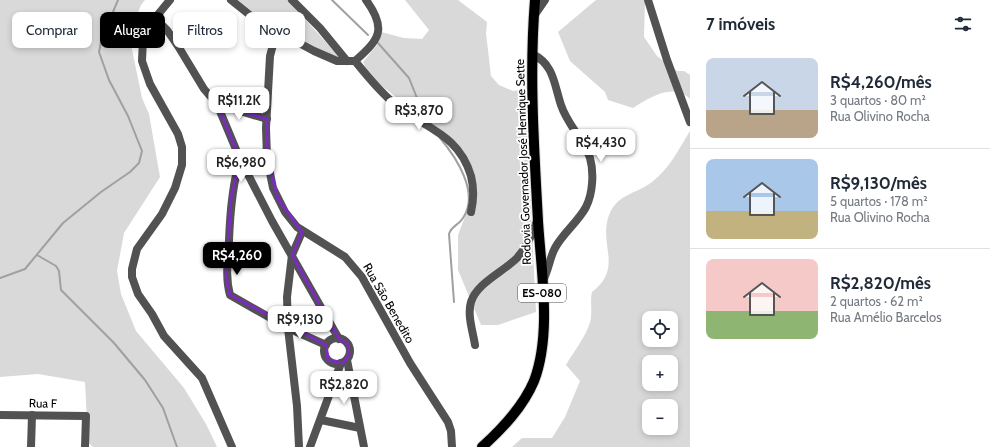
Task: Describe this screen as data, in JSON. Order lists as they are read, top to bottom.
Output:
{
  "streets": {
    "main road": ["Rodovia Governador José Henrique Sette", "ES-080"],
    "street": ["Rua São Benedito", "Rua F"]
  },
  "page": {
    "heading": "7 imóveis",
    "chip": [
      "Comprar",
      "Alugar",
      "Filtros",
      "Novo"
    ],
    "list": [
      {
        "name": "R$4,260/mês",
        "note": "3 quartos · 80 m² · Rua Olivino Rocha"
      },
      {
        "name": "R$9,130/mês",
        "note": "5 quartos · 178 m² · Rua Olivino Rocha"
      },
      {
        "name": "R$2,820/mês",
        "note": "2 quartos · 62 m² · Rua Amélio Barcelos"
      }
    ],
    "price": [
      "R$11.2K",
      "R$3,870",
      "R$4,430",
      "R$6,980",
      "R$4,260",
      "R$9,130",
      "R$2,820"
    ],
    "map_buttons": ["+", "−"]
  }
}
